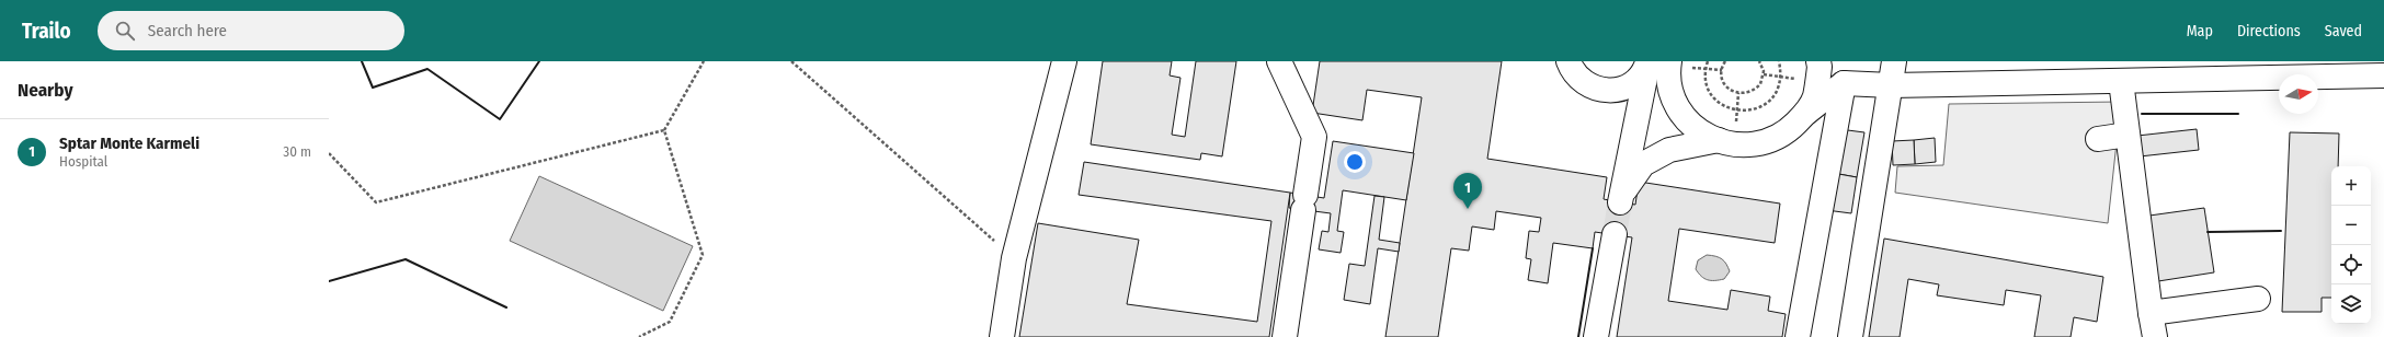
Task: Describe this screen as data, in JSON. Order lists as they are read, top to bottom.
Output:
{
  "north": "right",
  "page": {
    "header": "Trailo",
    "search": "Search here",
    "nav": ["Map", "Directions", "Saved"],
    "heading": "Nearby",
    "list": [
      {
        "mark": "1",
        "name": "Sptar Monte Karmeli",
        "note": "Hospital",
        "value": "30 m"
      }
    ],
    "map_buttons": ["+", "−"],
    "pins": "1"
  }
}
